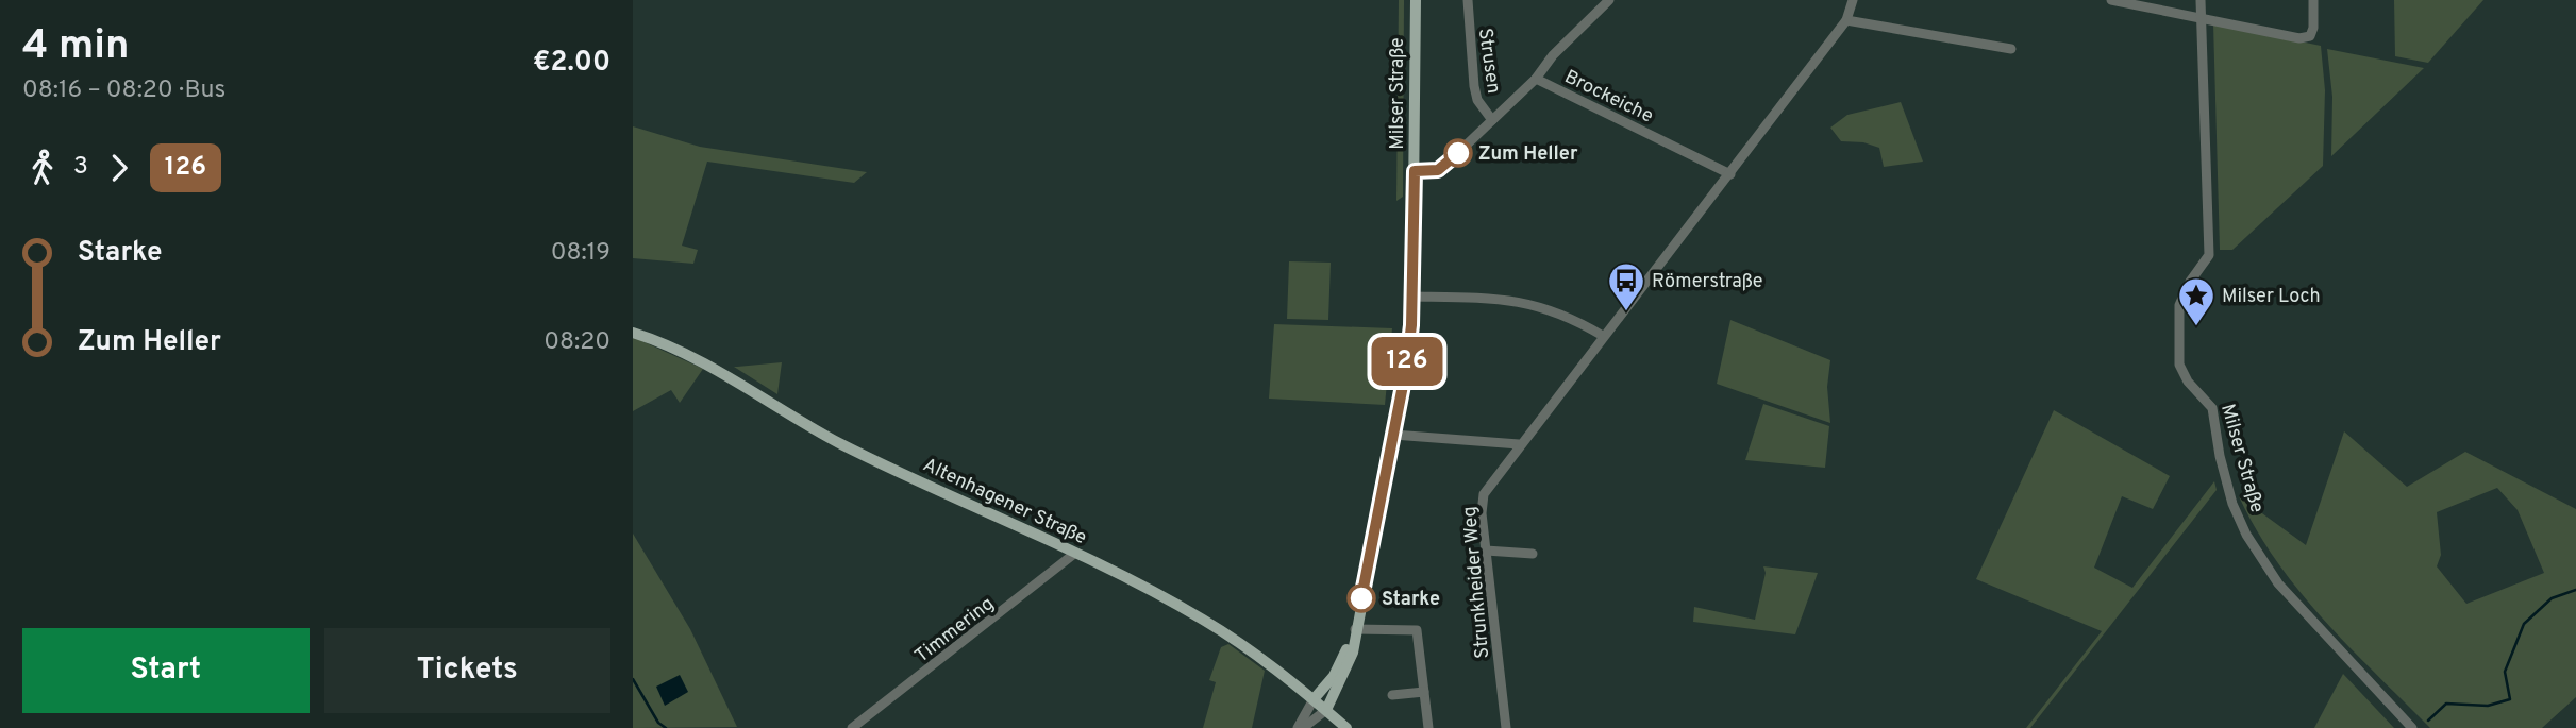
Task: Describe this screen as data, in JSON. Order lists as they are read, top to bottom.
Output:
{
  "streets": {
    "main road": ["Milser Straße", "Altenhagener Straße"],
    "street": [
      "Strusen",
      "Brockeiche",
      "Strunkheider Weg",
      "Timmering"
    ]
  },
  "crossings": [
    ["Strusen", "Brockeiche"],
    ["Milser Straße", "Brockeiche"],
    ["Milser Straße", "Altenhagener Straße"],
    ["Altenhagener Straße", "Timmering"]
  ],
  "places": {
    "other": ["Zum Heller", "Starke"],
    "bus stop": ["Römerstraße"],
    "place": ["Milser Loch"]
  },
  "lines": ["bus line 126"],
  "page": {
    "heading": ["4 min", "08:16 – 08:20 · Bus", "€2.00"],
    "on_map": "126",
    "legs": ["3", "126"],
    "list": [
      {
        "name": "Starke",
        "value": "08:19"
      },
      {
        "name": "Zum Heller",
        "value": "08:20"
      }
    ],
    "buttons": ["Start", "Tickets"]
  }
}
